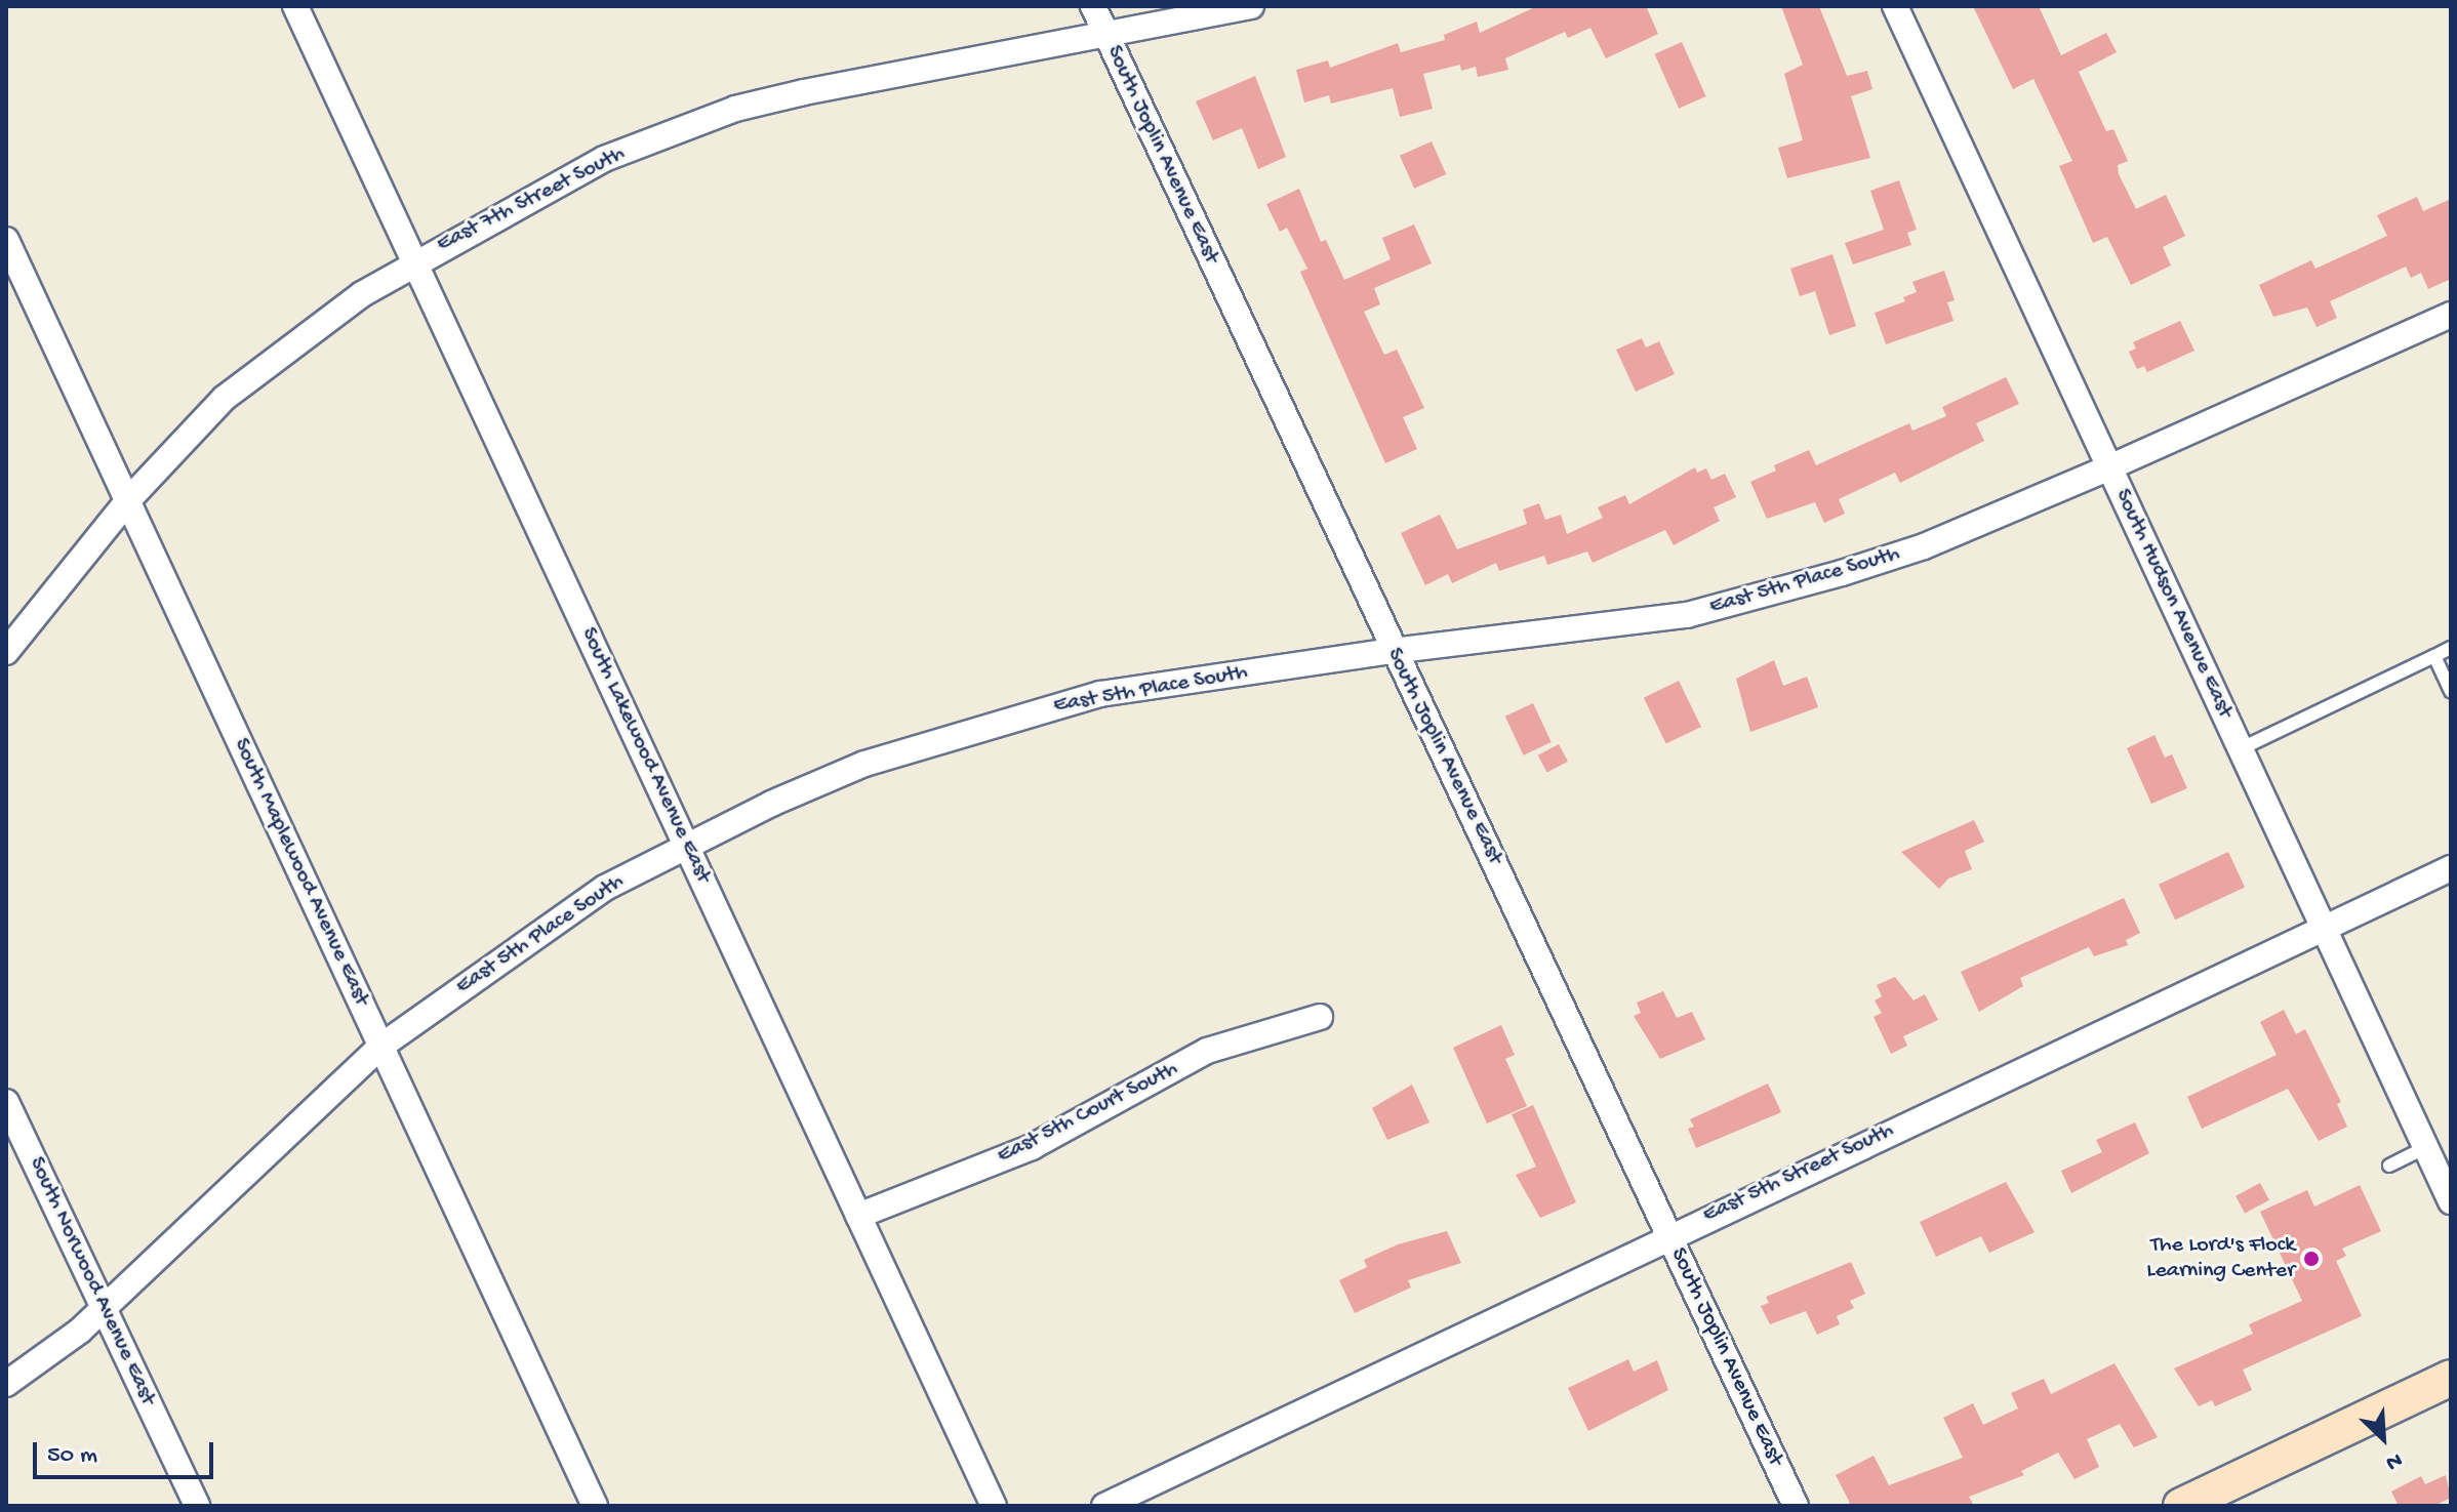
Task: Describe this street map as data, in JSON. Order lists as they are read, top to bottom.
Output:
{
  "streets": {
    "street": [
      "South Joplin Avenue East",
      "East 7th Street South",
      "East 5th Place South",
      "South Hudson Avenue East",
      "South Lakewood Avenue East",
      "South Maplewood Avenue East",
      "East 5th Court South",
      "East 5th Street South",
      "South Norwood Avenue East"
    ]
  },
  "crossings": [
    ["South Joplin Avenue East", "East 7th Street South"],
    ["South Joplin Avenue East", "East 5th Place South"],
    ["South Joplin Avenue East", "East 5th Street South"],
    ["East 7th Street South", "South Lakewood Avenue East"],
    ["East 7th Street South", "South Maplewood Avenue East"],
    ["East 5th Place South", "South Hudson Avenue East"],
    ["East 5th Place South", "South Lakewood Avenue East"],
    ["East 5th Place South", "South Maplewood Avenue East"],
    ["East 5th Place South", "South Norwood Avenue East"],
    ["South Hudson Avenue East", "East 5th Street South"],
    ["South Lakewood Avenue East", "East 5th Court South"]
  ],
  "places": ["The Lord's Flock Learning Center"],
  "scale_bar": "50 m",
  "north": "bottom right"
}
